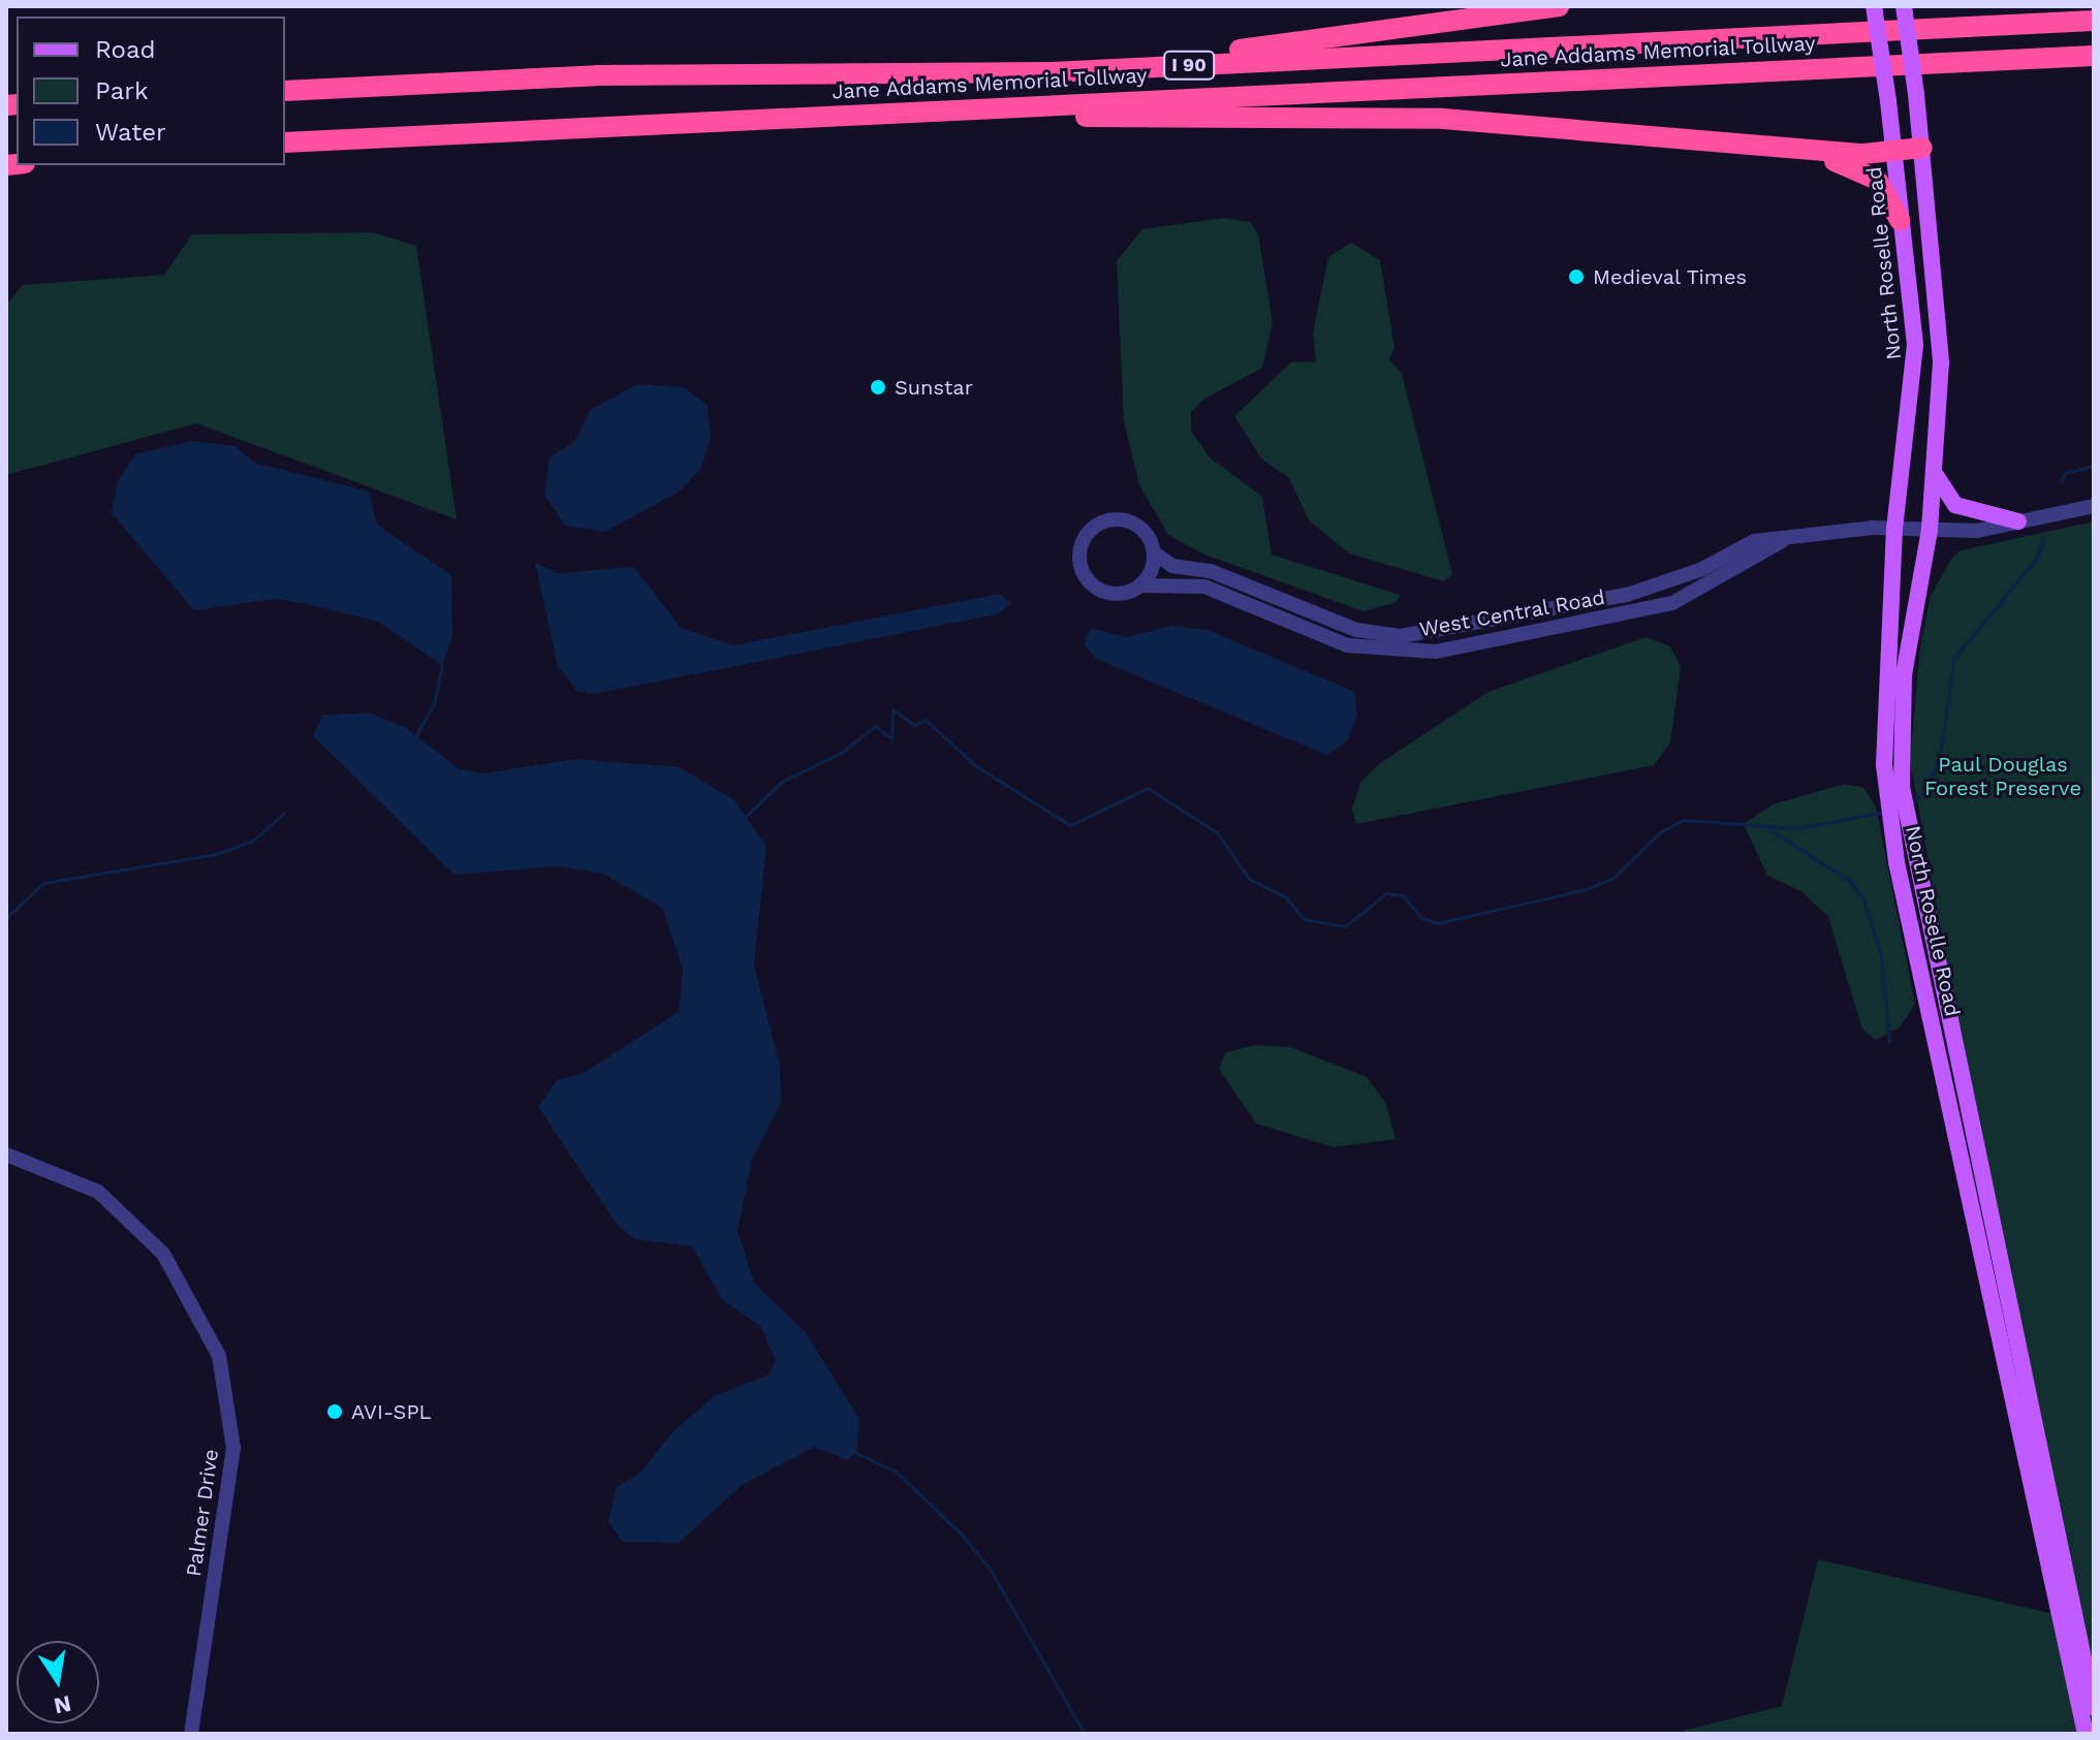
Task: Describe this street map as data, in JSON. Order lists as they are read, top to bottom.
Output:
{
  "streets": {
    "highway": ["Jane Addams Memorial Tollway", "I 90"],
    "main road": ["North Roselle Road"],
    "street": ["West Central Road", "Palmer Drive"]
  },
  "crossings": [
    ["North Roselle Road", "West Central Road"]
  ],
  "parks": ["Paul Douglas Forest Preserve"],
  "places": ["Medieval Times", "Sunstar", "AVI-SPL"],
  "legend": ["Road", "Park", "Water"],
  "north": "bottom"
}
